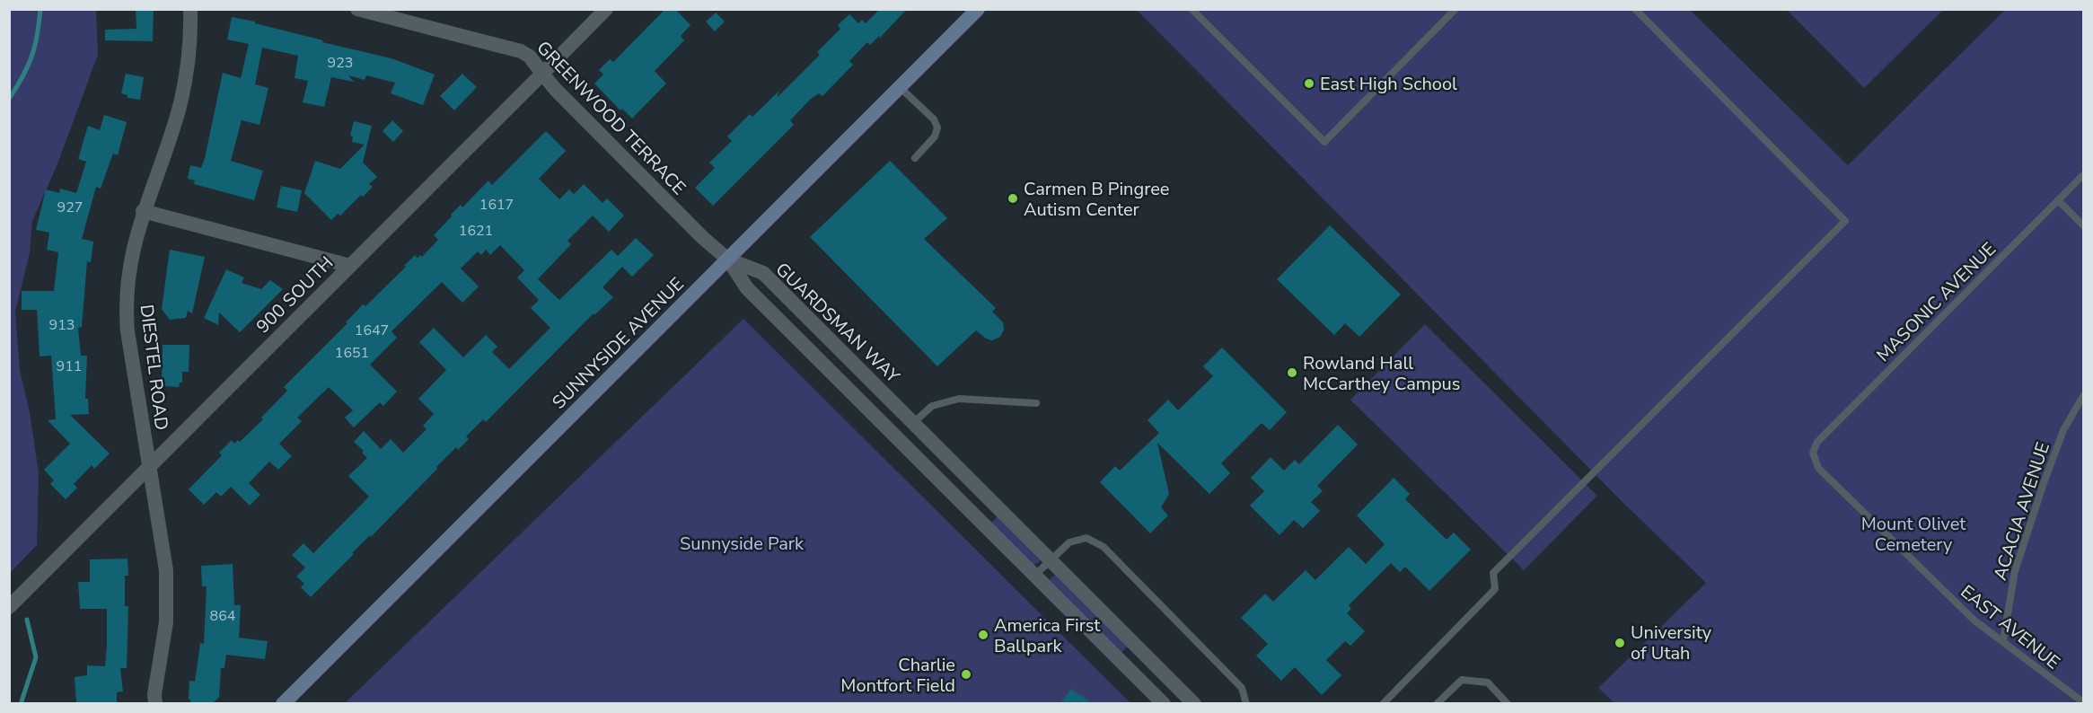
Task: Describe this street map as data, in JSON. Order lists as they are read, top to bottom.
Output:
{
  "streets": {
    "main road": ["SUNNYSIDE AVENUE"],
    "street": [
      "GREENWOOD TERRACE",
      "900 SOUTH",
      "GUARDSMAN WAY",
      "DIESTEL ROAD"
    ],
    "lane": ["MASONIC AVENUE", "ACACIA AVENUE", "EAST AVENUE"]
  },
  "crossings": [
    ["GREENWOOD TERRACE", "900 SOUTH"],
    ["GREENWOOD TERRACE", "GUARDSMAN WAY"],
    ["GREENWOOD TERRACE", "SUNNYSIDE AVENUE"],
    ["900 SOUTH", "DIESTEL ROAD"],
    ["MASONIC AVENUE", "EAST AVENUE"],
    ["GUARDSMAN WAY", "SUNNYSIDE AVENUE"],
    ["ACACIA AVENUE", "EAST AVENUE"]
  ],
  "parks": ["Mount Olivet Cemetery", "Sunnyside Park"],
  "places": [
    "East High School",
    "Carmen B Pingree Autism Center",
    "Rowland Hall McCarthey Campus",
    "America First Ballpark",
    "University of Utah",
    "Charlie Montfort Field"
  ],
  "house_numbers": [
    "923",
    "1617",
    "927",
    "1621",
    "913",
    "1647",
    "1651",
    "911",
    "864"
  ]
}
